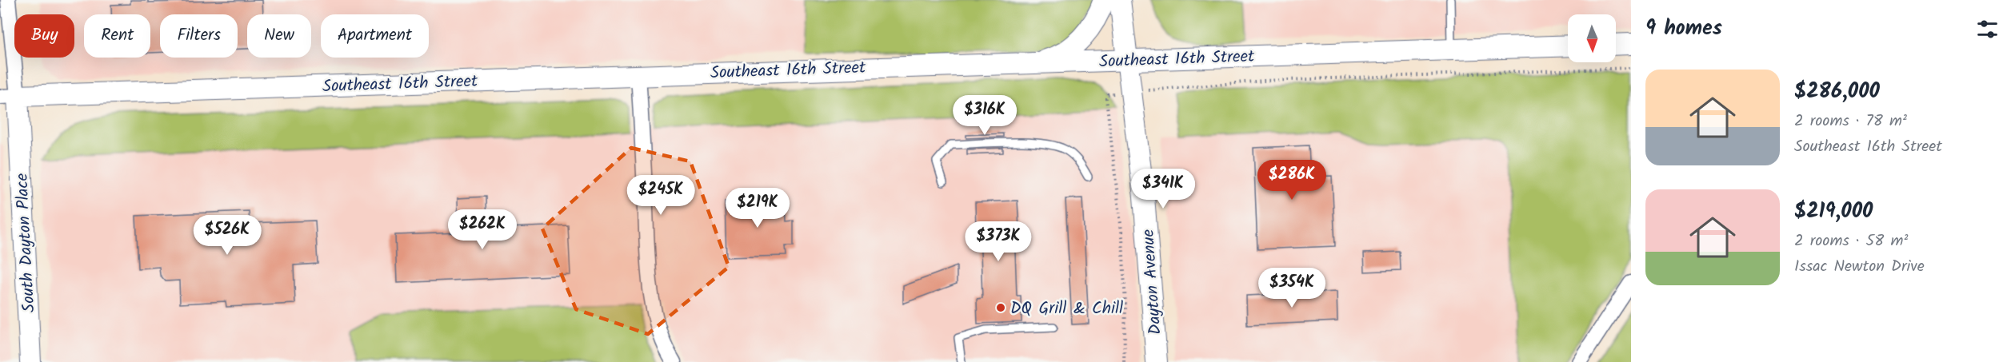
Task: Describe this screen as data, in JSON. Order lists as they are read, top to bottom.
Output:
{
  "streets": {
    "street": ["Southeast 16th Street", "South Dayton Place", "Dayton Avenue"]
  },
  "crossings": [
    ["Southeast 16th Street", "South Dayton Place"],
    ["Southeast 16th Street", "Dayton Avenue"]
  ],
  "places": ["DQ Grill & Chill"],
  "north": "bottom",
  "page": {
    "heading": "9 homes",
    "chip": [
      "Buy",
      "Rent",
      "Filters",
      "New",
      "Apartment"
    ],
    "list": [
      {
        "name": "$286,000",
        "note": "2 rooms · 78 m² · Southeast 16th Street"
      },
      {
        "name": "$219,000",
        "note": "2 rooms · 58 m² · Issac Newton Drive"
      }
    ],
    "price": [
      "$316K",
      "$286K",
      "$341K",
      "$245K",
      "$219K",
      "$262K",
      "$526K",
      "$373K",
      "$354K"
    ]
  }
}
